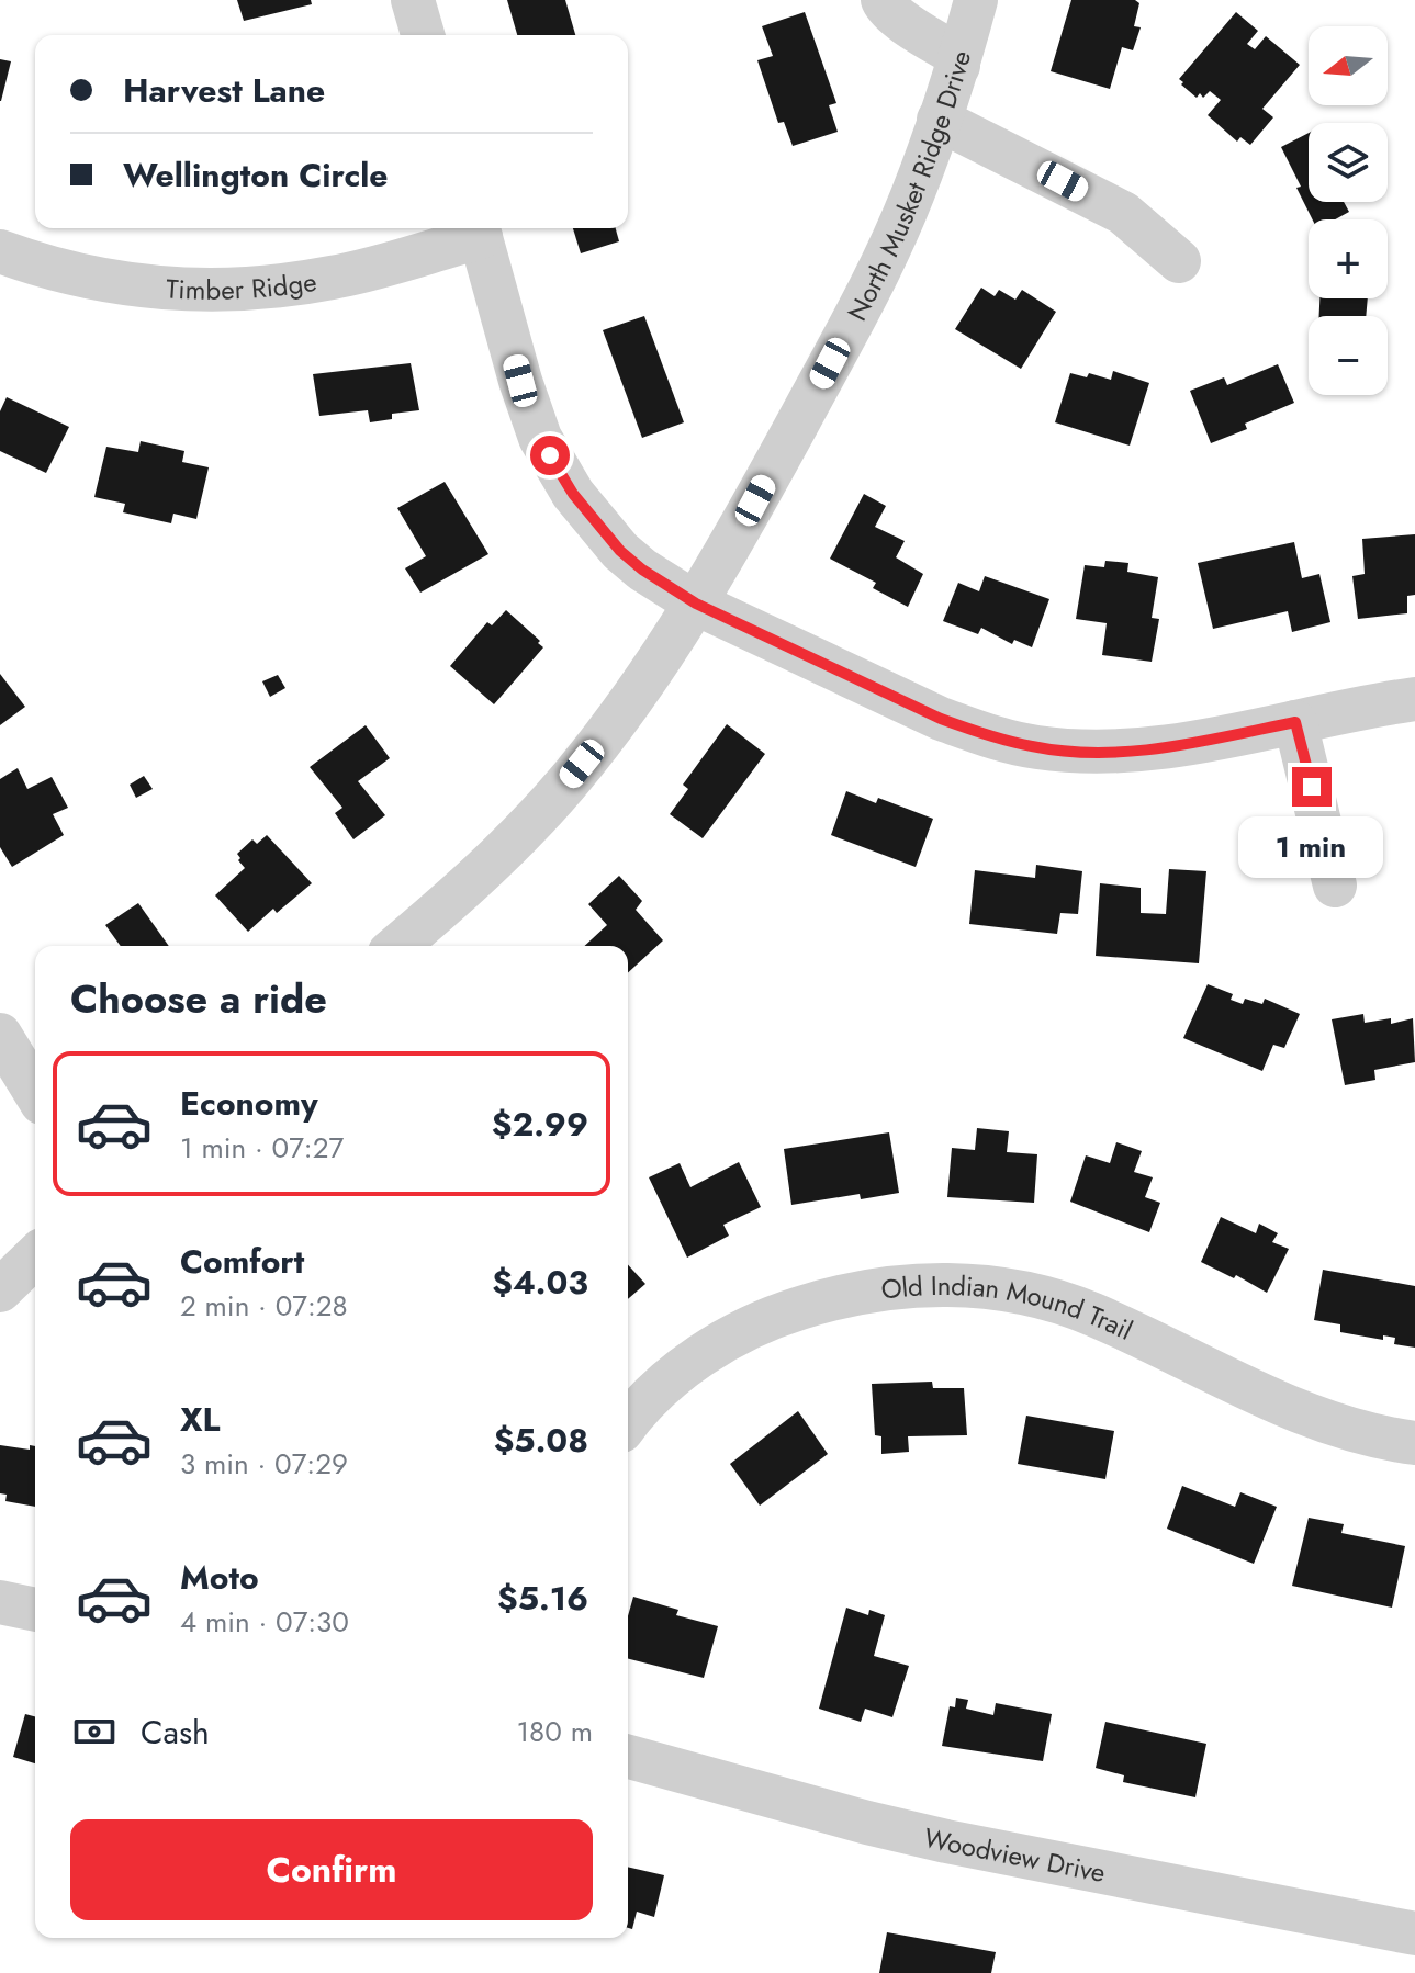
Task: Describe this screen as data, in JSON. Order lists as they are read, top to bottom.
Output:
{
  "streets": {
    "street": [
      "North Musket Ridge Drive",
      "Timber Ridge",
      "Old Indian Mound Trail",
      "Woodview Drive"
    ]
  },
  "north": "left",
  "page": {
    "map_buttons": ["+", "−"],
    "banner": ["Harvest Lane", "Wellington Circle"],
    "bubble": "1 min",
    "heading": "Choose a ride",
    "list": [
      {
        "name": "Economy",
        "note": "1 min · 07:27",
        "value": "$2.99"
      },
      {
        "name": "Comfort",
        "note": "2 min · 07:28",
        "value": "$4.03"
      },
      {
        "name": "XL",
        "note": "3 min · 07:29",
        "value": "$5.08"
      },
      {
        "name": "Moto",
        "note": "4 min · 07:30",
        "value": "$5.16"
      }
    ],
    "pay": ["Cash", "180 m"],
    "buttons": "Confirm"
  }
}
